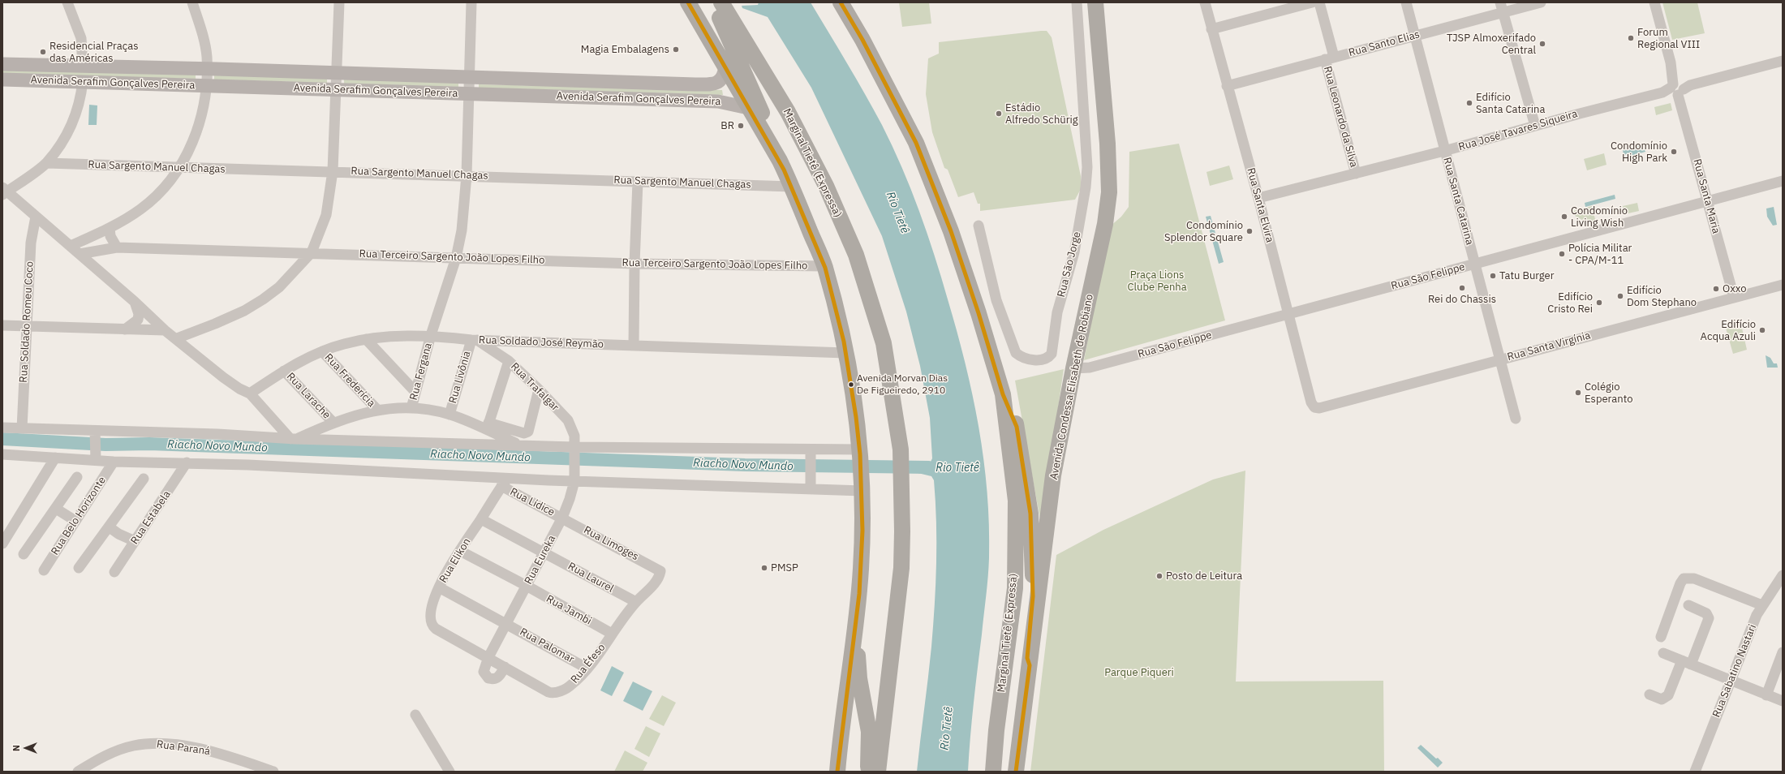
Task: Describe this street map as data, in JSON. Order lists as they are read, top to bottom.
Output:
{
  "streets": {
    "highway": ["Marginal Tietê (Expressa)", "Avenida Condessa Elisabeth de Robiano"],
    "main road": ["Avenida Serafim Gonçalves Pereira"],
    "street": [
      "Rua Santo Elias",
      "Rua Leonardo da Silva",
      "Rua José Tavares Siqueira",
      "Rua Sargento Manuel Chagas",
      "Rua Santa Maria",
      "Rua Santa Catarina",
      "Rua Santa Elvira",
      "Rua Terceiro Sargento João Lopes Filho",
      "Rua São Jorge",
      "Rua São Felippe",
      "Rua Soldado Romeu Coco",
      "Rua Soldado José Reymão",
      "Rua Santa Virgínia",
      "Rua Fergana",
      "Rua Livônia",
      "Rua Frederícia",
      "Rua Trafalgar",
      "Rua Larache",
      "Rua Lídice",
      "Rua Belo Horizonte",
      "Rua Estabela",
      "Rua Limoges",
      "Rua Eureka",
      "Rua Elikon",
      "Rua Laurel",
      "Rua Jambi",
      "Rua Palomar",
      "Rua Éfeso",
      "Rua Sabatino Nastari",
      "Rua Paraná"
    ]
  },
  "crossings": [
    ["Rua Santo Elias", "Rua Leonardo da Silva"],
    ["Rua Santo Elias", "Rua Santa Catarina"],
    ["Rua Santo Elias", "Rua Santa Elvira"],
    ["Avenida Serafim Gonçalves Pereira", "Rua Fergana"],
    ["Rua Leonardo da Silva", "Rua José Tavares Siqueira"],
    ["Rua José Tavares Siqueira", "Rua Santa Maria"],
    ["Rua José Tavares Siqueira", "Rua Santa Catarina"],
    ["Rua José Tavares Siqueira", "Rua Santa Elvira"],
    ["Rua Sargento Manuel Chagas", "Rua Fergana"],
    ["Rua Santa Maria", "Rua São Felippe"],
    ["Rua Santa Maria", "Rua Santa Virgínia"],
    ["Rua Santa Catarina", "Rua São Felippe"],
    ["Rua Santa Catarina", "Rua Santa Virgínia"],
    ["Rua Santa Elvira", "Rua São Felippe"],
    ["Rua Santa Elvira", "Rua Santa Virgínia"],
    ["Rua Terceiro Sargento João Lopes Filho", "Rua Fergana"],
    ["Rua São Felippe", "Avenida Condessa Elisabeth de Robiano"],
    ["Rua Soldado José Reymão", "Rua Fergana"],
    ["Rua Soldado José Reymão", "Rua Livônia"],
    ["Rua Soldado José Reymão", "Rua Frederícia"],
    ["Rua Soldado José Reymão", "Rua Trafalgar"],
    ["Rua Soldado José Reymão", "Rua Larache"],
    ["Rua Livônia", "Rua Trafalgar"],
    ["Rua Trafalgar", "Rua Eureka"],
    ["Rua Lídice", "Rua Limoges"],
    ["Rua Lídice", "Rua Eureka"],
    ["Rua Lídice", "Rua Elikon"],
    ["Rua Limoges", "Rua Eureka"],
    ["Rua Limoges", "Rua Éfeso"],
    ["Rua Eureka", "Rua Elikon"],
    ["Rua Eureka", "Rua Laurel"],
    ["Rua Eureka", "Rua Jambi"],
    ["Rua Eureka", "Rua Palomar"],
    ["Rua Eureka", "Rua Éfeso"],
    ["Rua Elikon", "Rua Laurel"],
    ["Rua Elikon", "Rua Jambi"],
    ["Rua Elikon", "Rua Palomar"],
    ["Rua Elikon", "Rua Éfeso"],
    ["Rua Laurel", "Rua Éfeso"],
    ["Rua Jambi", "Rua Éfeso"],
    ["Rua Palomar", "Rua Éfeso"]
  ],
  "water": ["Rio Tietê", "Riacho Novo Mundo"],
  "parks": ["Praça Lions Clube Penha", "Parque Piqueri"],
  "places": [
    "Forum Regional VIII",
    "TJSP Almoxerifado Central",
    "Magia Embalagens",
    "Residencial Praças das Américas",
    "Edifício Santa Catarina",
    "Estádio Alfredo Schürig",
    "BR",
    "Condomínio High Park",
    "Condomínio Living Wish",
    "Condomínio Splendor Square",
    "Polícia Militar - CPA/M-11",
    "Tatu Burger",
    "Rei do Chassis",
    "Oxxo",
    "Edifício Dom Stephano",
    "Edifício Cristo Rei",
    "Edifício Acqua Azuli",
    "Avenida Morvan Dias De Figueiredo, 2910",
    "Colégio Esperanto",
    "PMSP",
    "Posto de Leitura"
  ],
  "north": "left"
}
